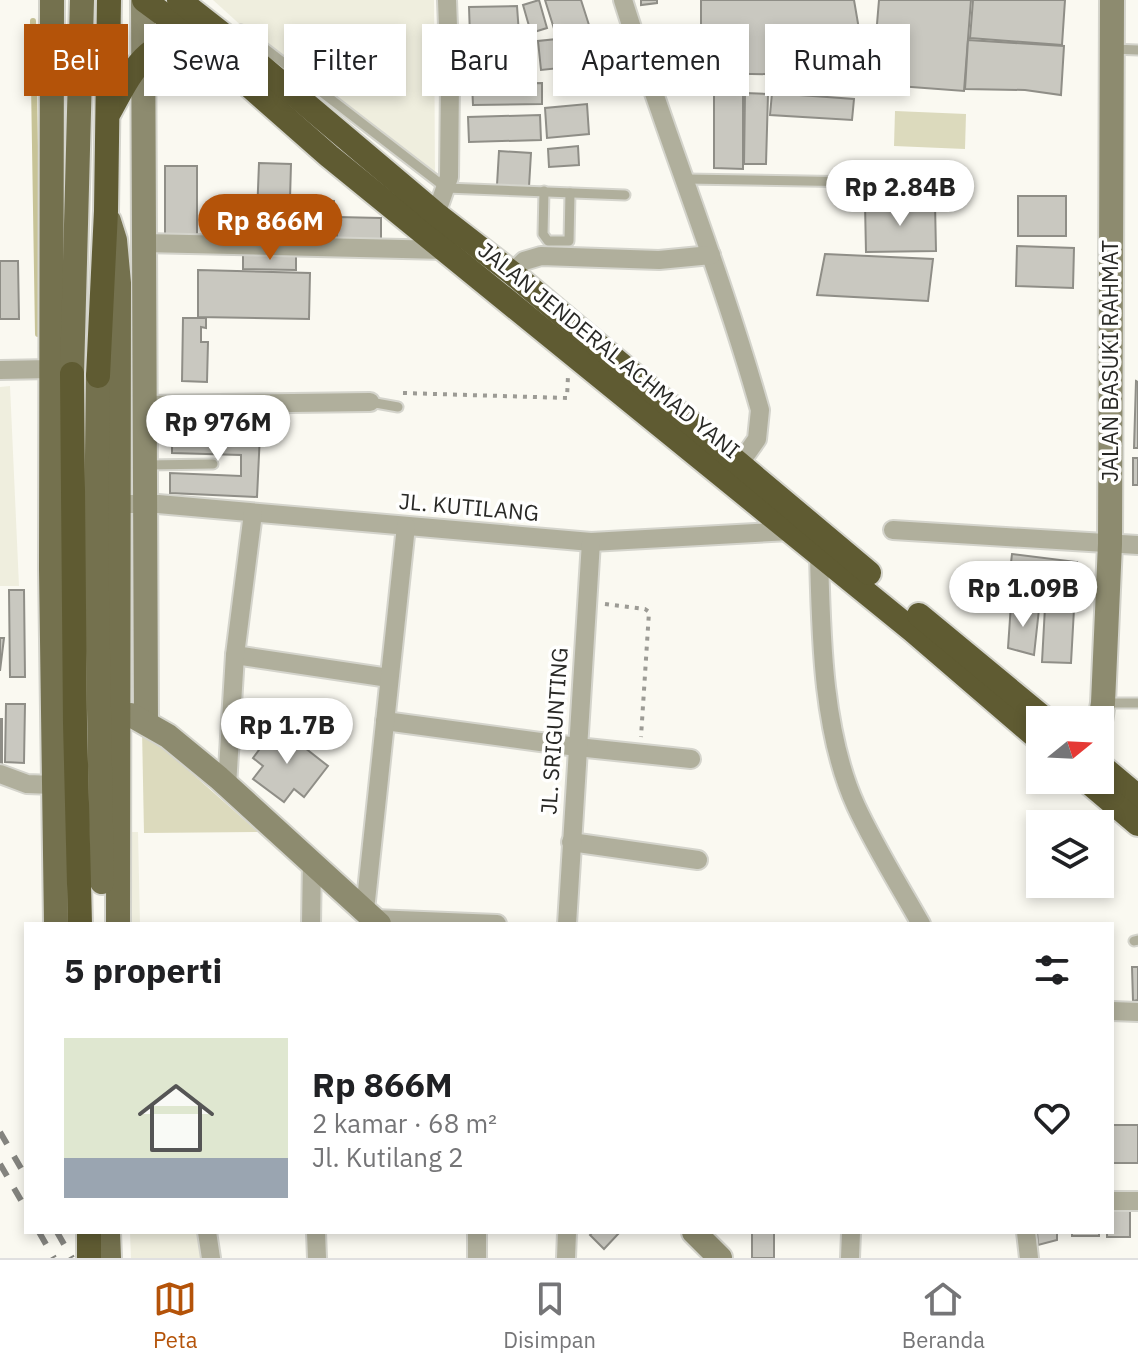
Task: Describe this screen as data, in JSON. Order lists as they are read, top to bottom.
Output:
{
  "streets": {
    "highway": ["JALAN JENDERAL ACHMAD YANI"],
    "main road": ["JALAN BASUKI RAHMAT"],
    "street": ["JL. KUTILANG", "JL. SRIGUNTING"]
  },
  "crossings": [
    ["JALAN JENDERAL ACHMAD YANI", "JL. KUTILANG"],
    ["JL. KUTILANG", "JL. SRIGUNTING"]
  ],
  "north": "right",
  "page": {
    "chip": [
      "Beli",
      "Sewa",
      "Filter",
      "Baru",
      "Apartemen",
      "Rumah"
    ],
    "price": [
      "Rp 2.84B",
      "Rp 866M",
      "Rp 976M",
      "Rp 1.09B",
      "Rp 1.7B"
    ],
    "heading": "5 properti",
    "list": [
      {
        "name": "Rp 866M",
        "note": "2 kamar · 68 m² · Jl. Kutilang 2"
      }
    ],
    "tabs": ["Peta", "Disimpan", "Beranda"]
  }
}
